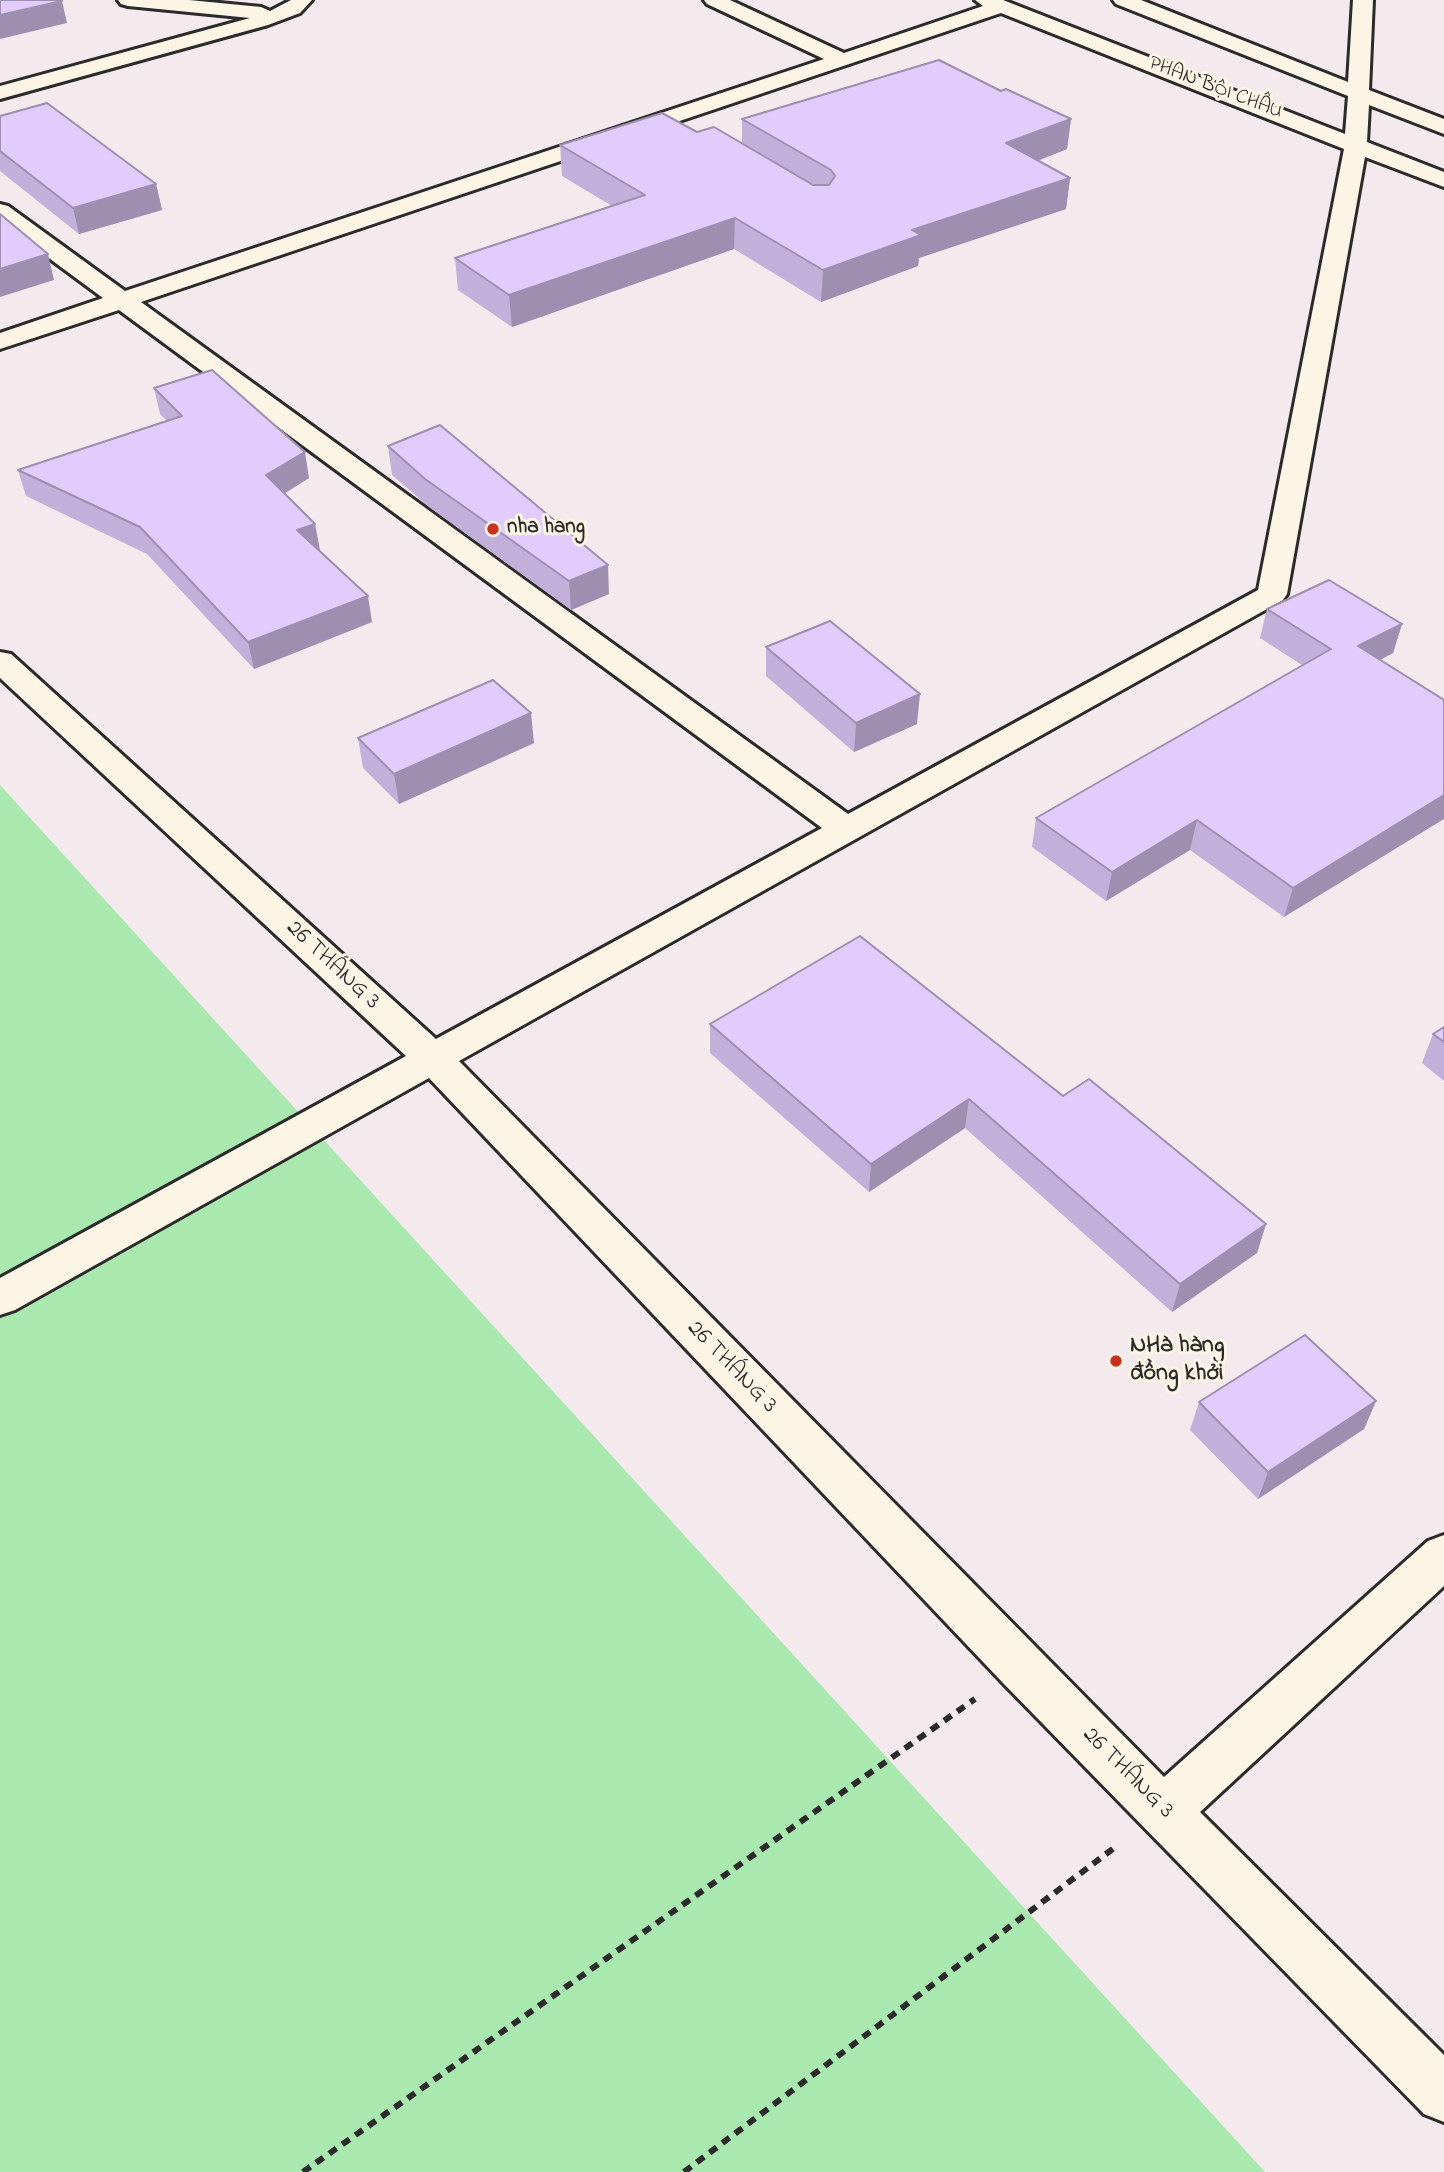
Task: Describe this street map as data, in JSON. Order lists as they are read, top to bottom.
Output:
{
  "streets": {
    "street": ["PHAN BỘI CHÂU", "26 THÁNG 3"]
  },
  "places": ["nha hang", "NHà hàng đồng khởi"]
}
